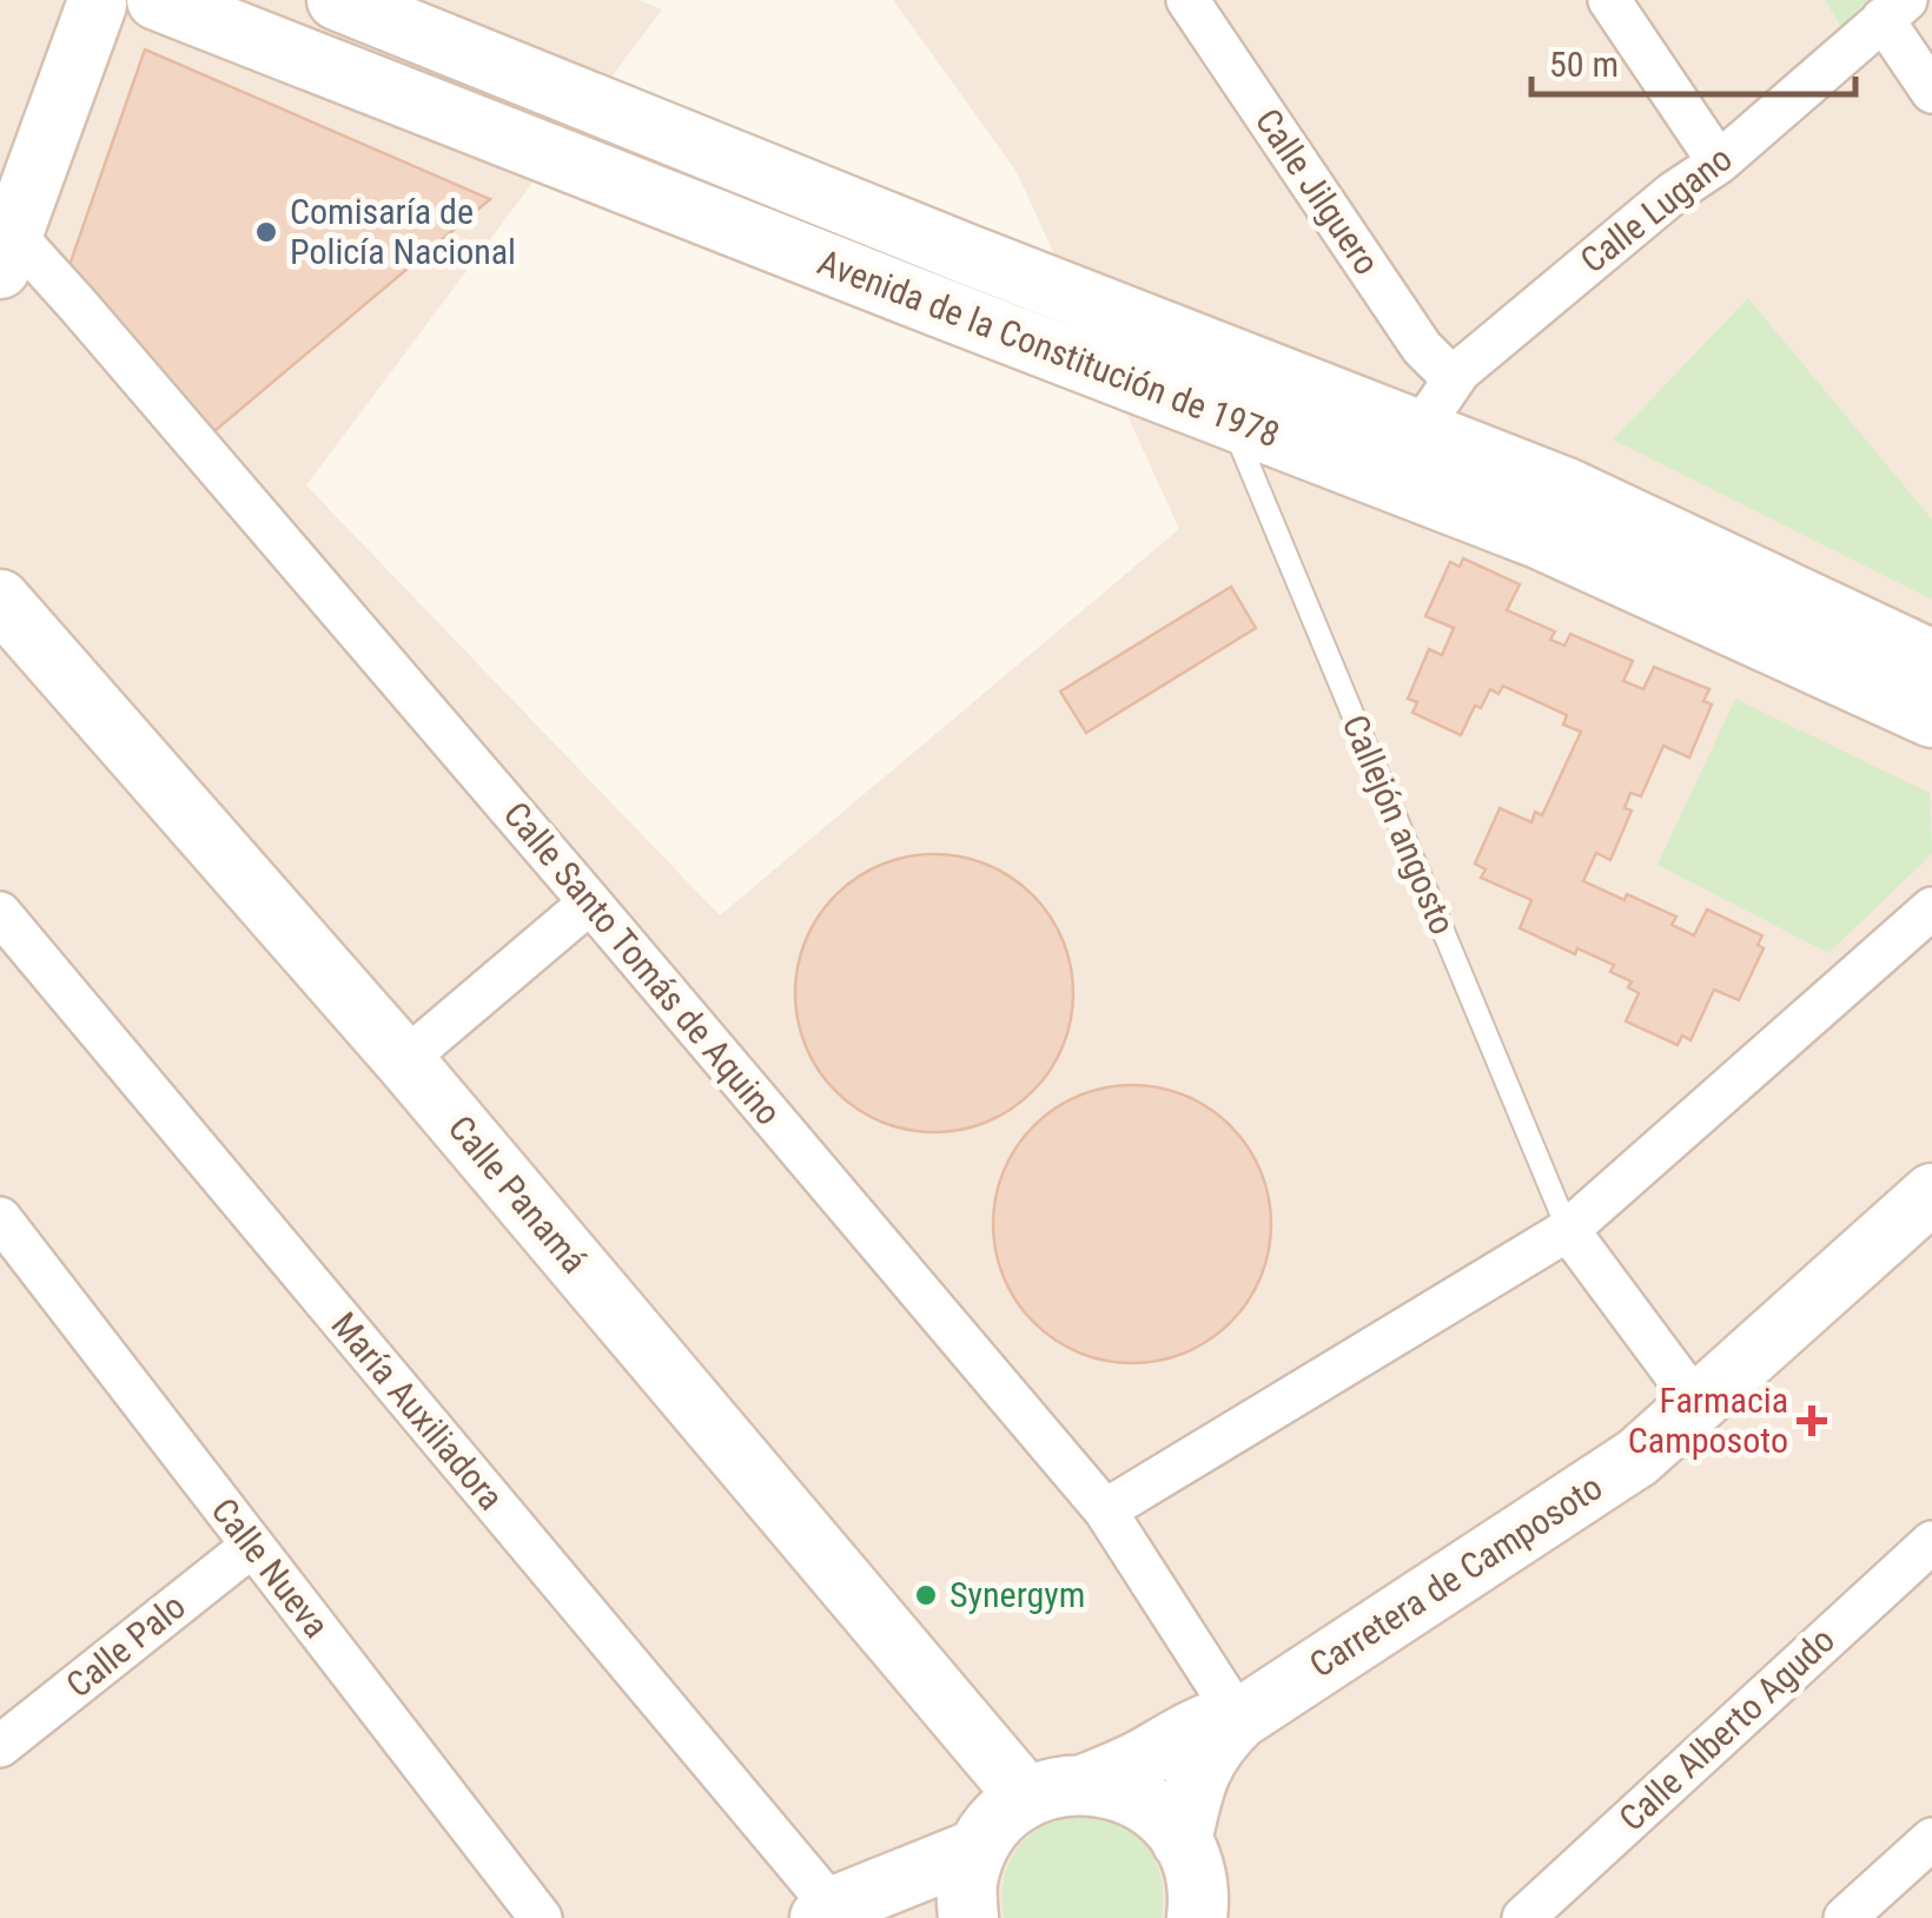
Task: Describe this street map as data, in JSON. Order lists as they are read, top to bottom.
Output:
{
  "streets": {
    "street": [
      "Calle Jilguero",
      "Calle Lugano",
      "Avenida de la Constitución de 1978",
      "Calle Santo Tomás de Aquino",
      "Calle Panamá",
      "María Auxiliadora",
      "Calle Nueva",
      "Carretera de Camposoto",
      "Calle Palo",
      "Calle Alberto Agudo"
    ],
    "lane": ["Callejón angosto"]
  },
  "crossings": [
    ["Calle Jilguero", "Calle Lugano"],
    ["Calle Lugano", "Avenida de la Constitución de 1978"],
    ["Avenida de la Constitución de 1978", "Callejón angosto"],
    ["Calle Santo Tomás de Aquino", "Carretera de Camposoto"],
    ["Calle Panamá", "Carretera de Camposoto"],
    ["Calle Nueva", "Calle Palo"]
  ],
  "places": {
    "other": ["Comisaría de Policía Nacional", "Synergym"],
    "health": ["Farmacia Camposoto"]
  },
  "scale_bar": "50 m"
}
